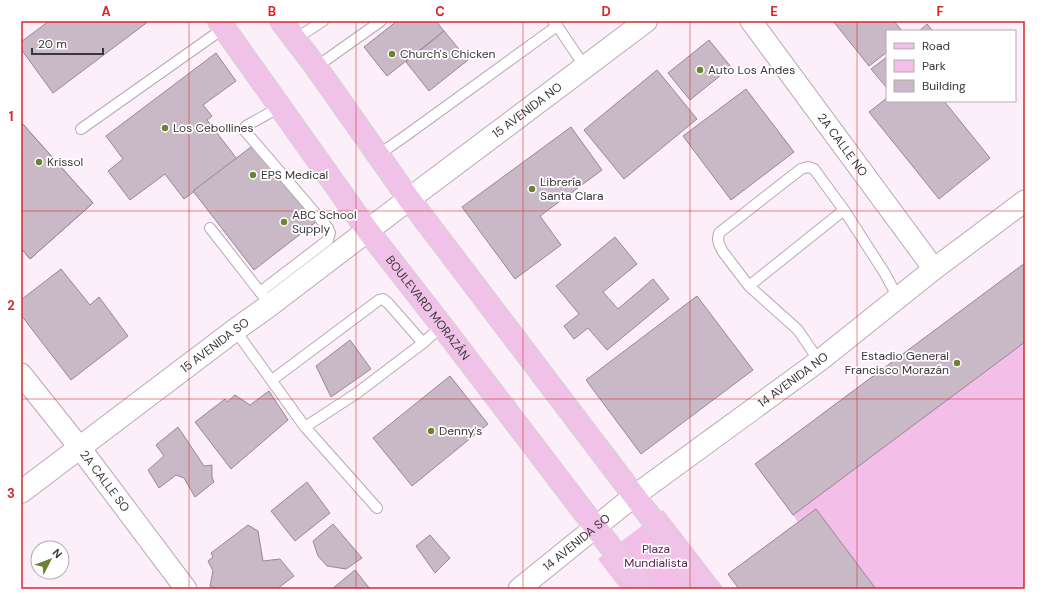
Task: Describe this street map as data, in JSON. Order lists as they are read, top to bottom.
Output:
{
  "streets": {
    "main road": ["BOULEVARD MORAZÁN"],
    "street": [
      "15 AVENIDA NO",
      "2A CALLE NO",
      "15 AVENIDA SO",
      "14 AVENIDA NO",
      "2A CALLE SO",
      "14 AVENIDA SO"
    ]
  },
  "crossings": [
    ["15 AVENIDA NO", "15 AVENIDA SO"],
    ["2A CALLE NO", "14 AVENIDA NO"],
    ["BOULEVARD MORAZÁN", "15 AVENIDA SO"],
    ["BOULEVARD MORAZÁN", "14 AVENIDA SO"],
    ["15 AVENIDA SO", "2A CALLE SO"],
    ["14 AVENIDA NO", "14 AVENIDA SO"]
  ],
  "parks": ["Plaza Mundialista"],
  "places": [
    "Church's Chicken",
    "Auto Los Andes",
    "Los Cebollines",
    "Krissol",
    "EPS Medical",
    "Librería Santa Clara",
    "ABC School Supply",
    "Estadio General Francisco Morazán",
    "Denny's"
  ],
  "legend": ["Road", "Park", "Building"],
  "scale_bar": "20 m",
  "north": "top right",
  "grid": {
    "columns": [
      "A",
      "B",
      "C",
      "D",
      "E",
      "F"
    ],
    "rows": ["1", "2", "3"]
  }
}
